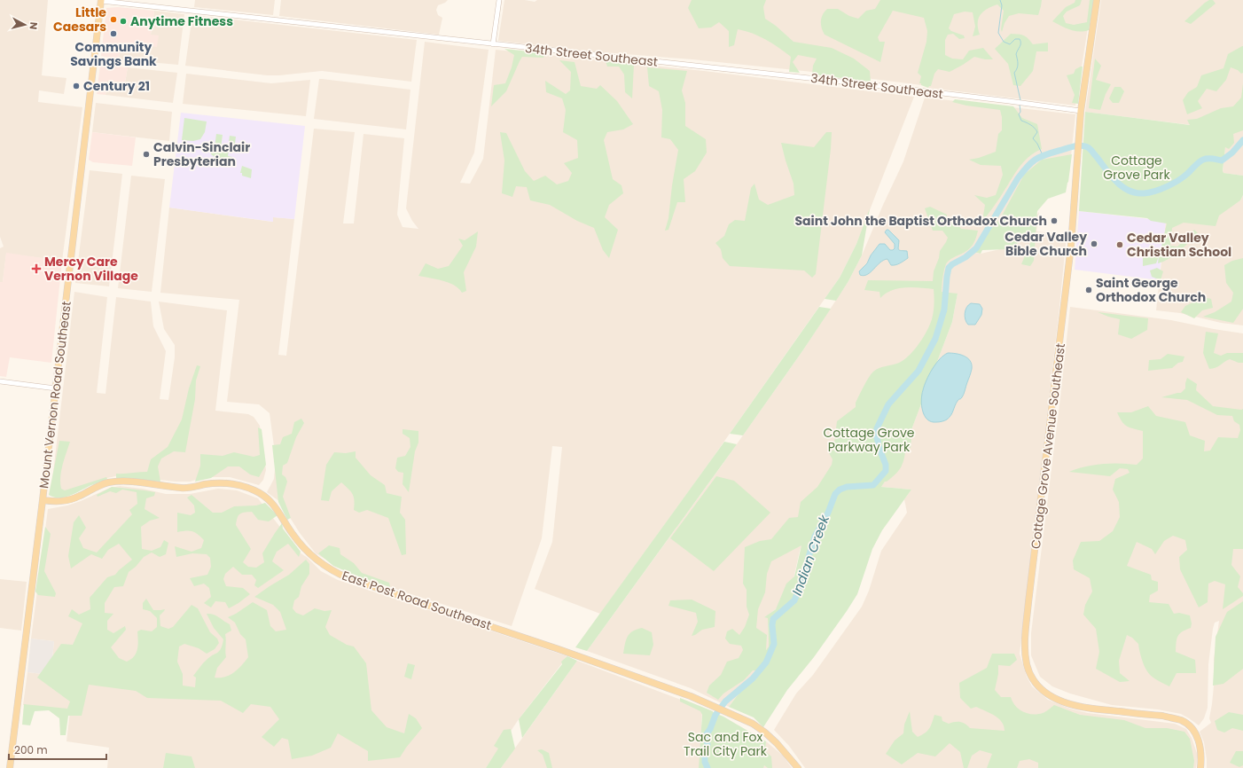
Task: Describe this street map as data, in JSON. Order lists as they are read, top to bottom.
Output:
{
  "streets": {
    "main road": ["Mount Vernon Road Southeast", "Cottage Grove Avenue Southeast", "East Post Road Southeast"],
    "street": ["34th Street Southeast"]
  },
  "crossings": [
    ["34th Street Southeast", "Mount Vernon Road Southeast"],
    ["34th Street Southeast", "Cottage Grove Avenue Southeast"],
    ["Mount Vernon Road Southeast", "East Post Road Southeast"]
  ],
  "water": ["Indian Creek"],
  "parks": ["Cottage Grove Park", "Cottage Grove Parkway Park", "Sac and Fox Trail City Park"],
  "places": {
    "other": [
      "Little Caesars",
      "Anytime Fitness",
      "Community Savings Bank",
      "Century 21",
      "Calvin-Sinclair Presbyterian",
      "Saint John the Baptist Orthodox Church",
      "Cedar Valley Bible Church",
      "Cedar Valley Christian School",
      "Saint George Orthodox Church"
    ],
    "health": ["Mercy Care Vernon Village"]
  },
  "scale_bar": "200 m",
  "north": "right"
}
